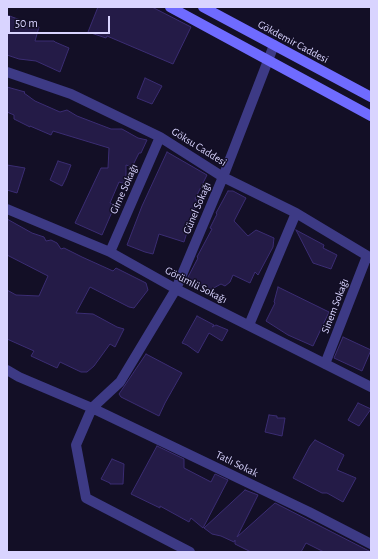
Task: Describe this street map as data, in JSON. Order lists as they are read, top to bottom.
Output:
{
  "streets": {
    "main road": ["Gökdemir Caddesi"],
    "street": [
      "Göksu Caddesi",
      "Girne Sokağı",
      "Günel Sokağı",
      "Görümlü Sokağı",
      "Sinem Sokağı",
      "Tatlı Sokak"
    ]
  },
  "crossings": [
    ["Gökdemir Caddesi", "Günel Sokağı"],
    ["Göksu Caddesi", "Girne Sokağı"],
    ["Göksu Caddesi", "Günel Sokağı"],
    ["Göksu Caddesi", "Sinem Sokağı"],
    ["Girne Sokağı", "Görümlü Sokağı"],
    ["Günel Sokağı", "Görümlü Sokağı"],
    ["Günel Sokağı", "Tatlı Sokak"],
    ["Görümlü Sokağı", "Sinem Sokağı"]
  ],
  "scale_bar": "50 m"
}
